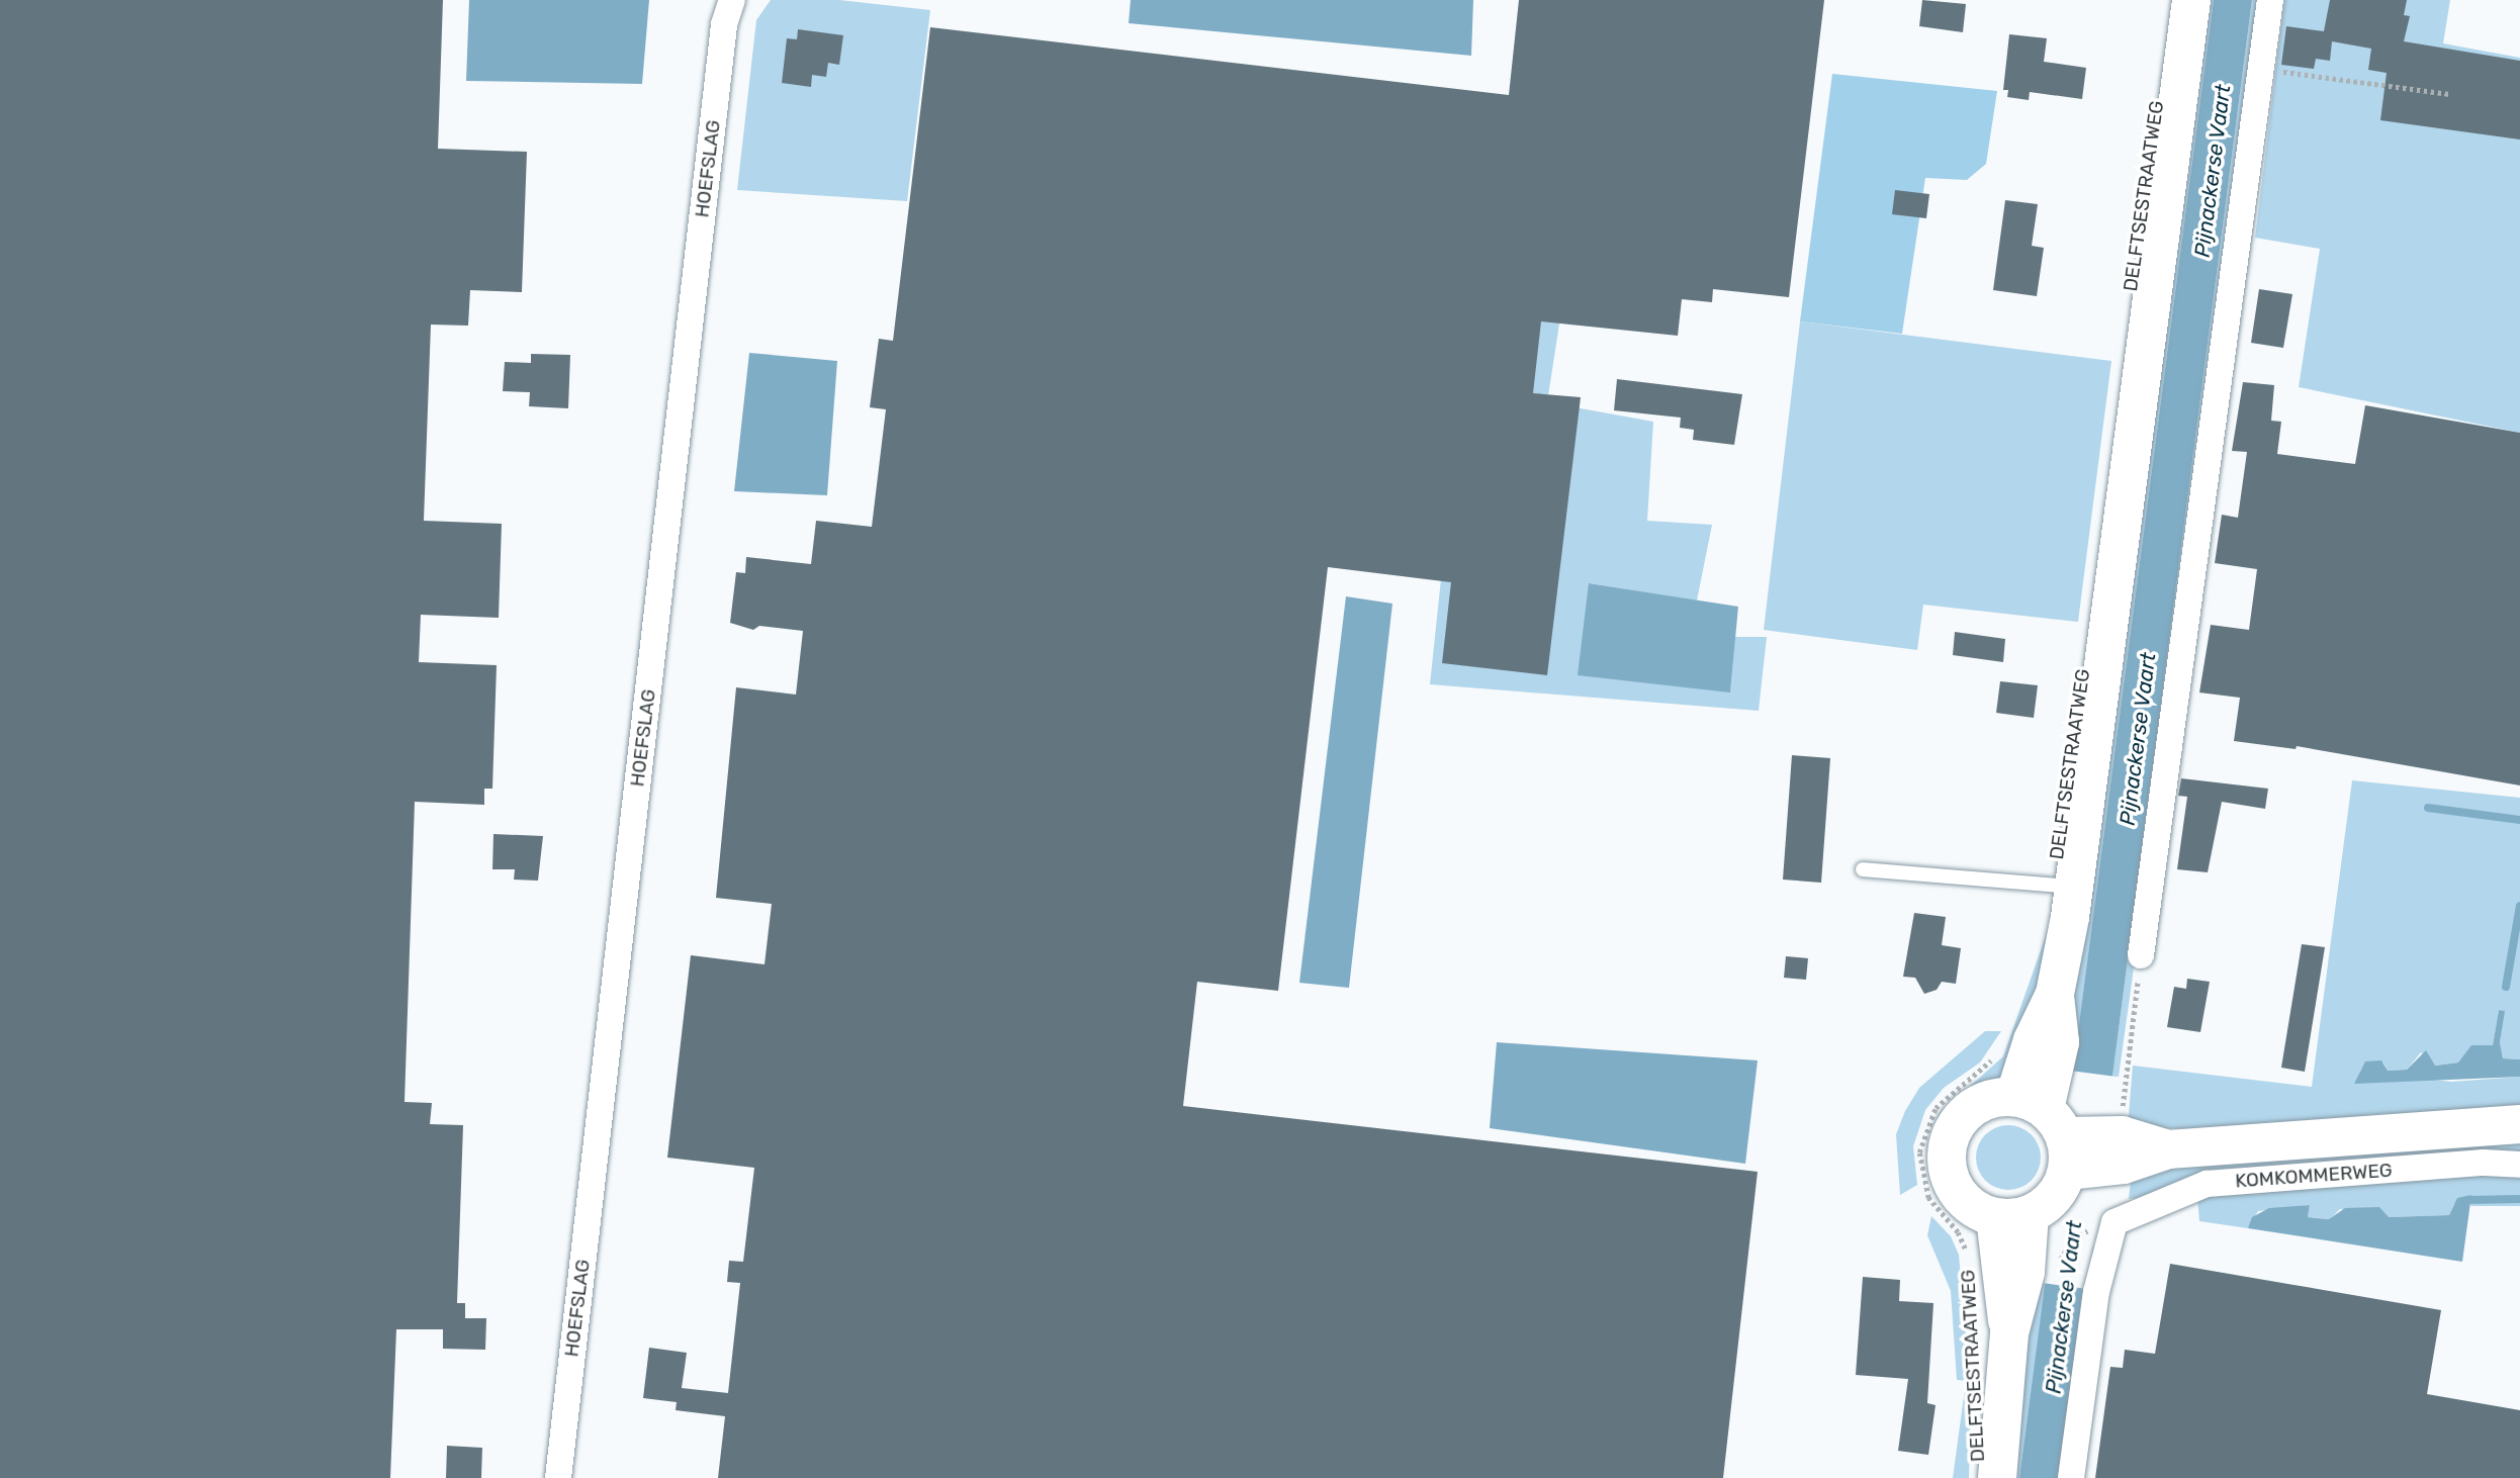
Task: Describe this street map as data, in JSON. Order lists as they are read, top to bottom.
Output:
{
  "streets": {
    "main road": ["DELFTSESTRAATWEG", "KOMKOMMERWEG"],
    "street": ["HOEFSLAG"]
  },
  "crossings": [
    ["DELFTSESTRAATWEG", "KOMKOMMERWEG"]
  ],
  "water": ["Pijnackerse Vaart"]
}
